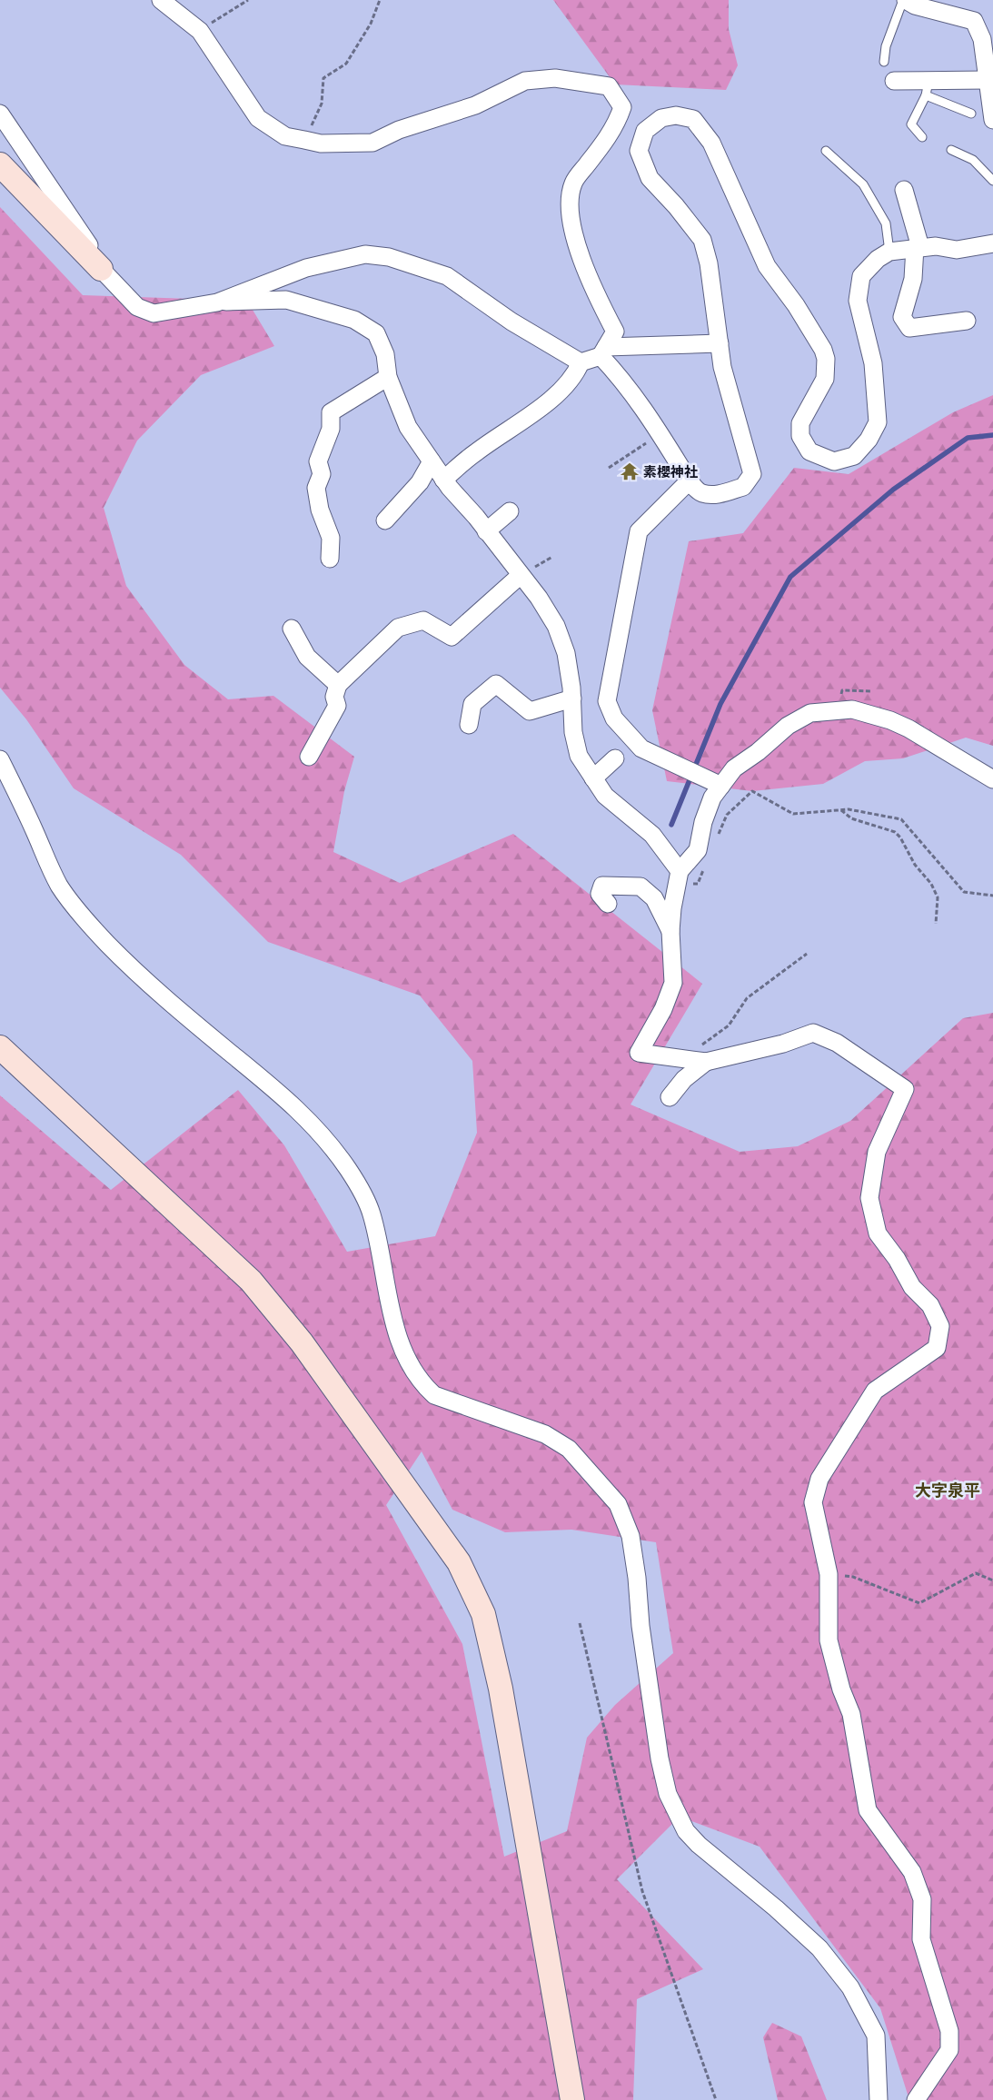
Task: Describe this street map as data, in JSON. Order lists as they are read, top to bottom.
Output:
{
  "districts": ["大字泉平"],
  "places": {
    "temple": ["素櫻神社"]
  }
}
